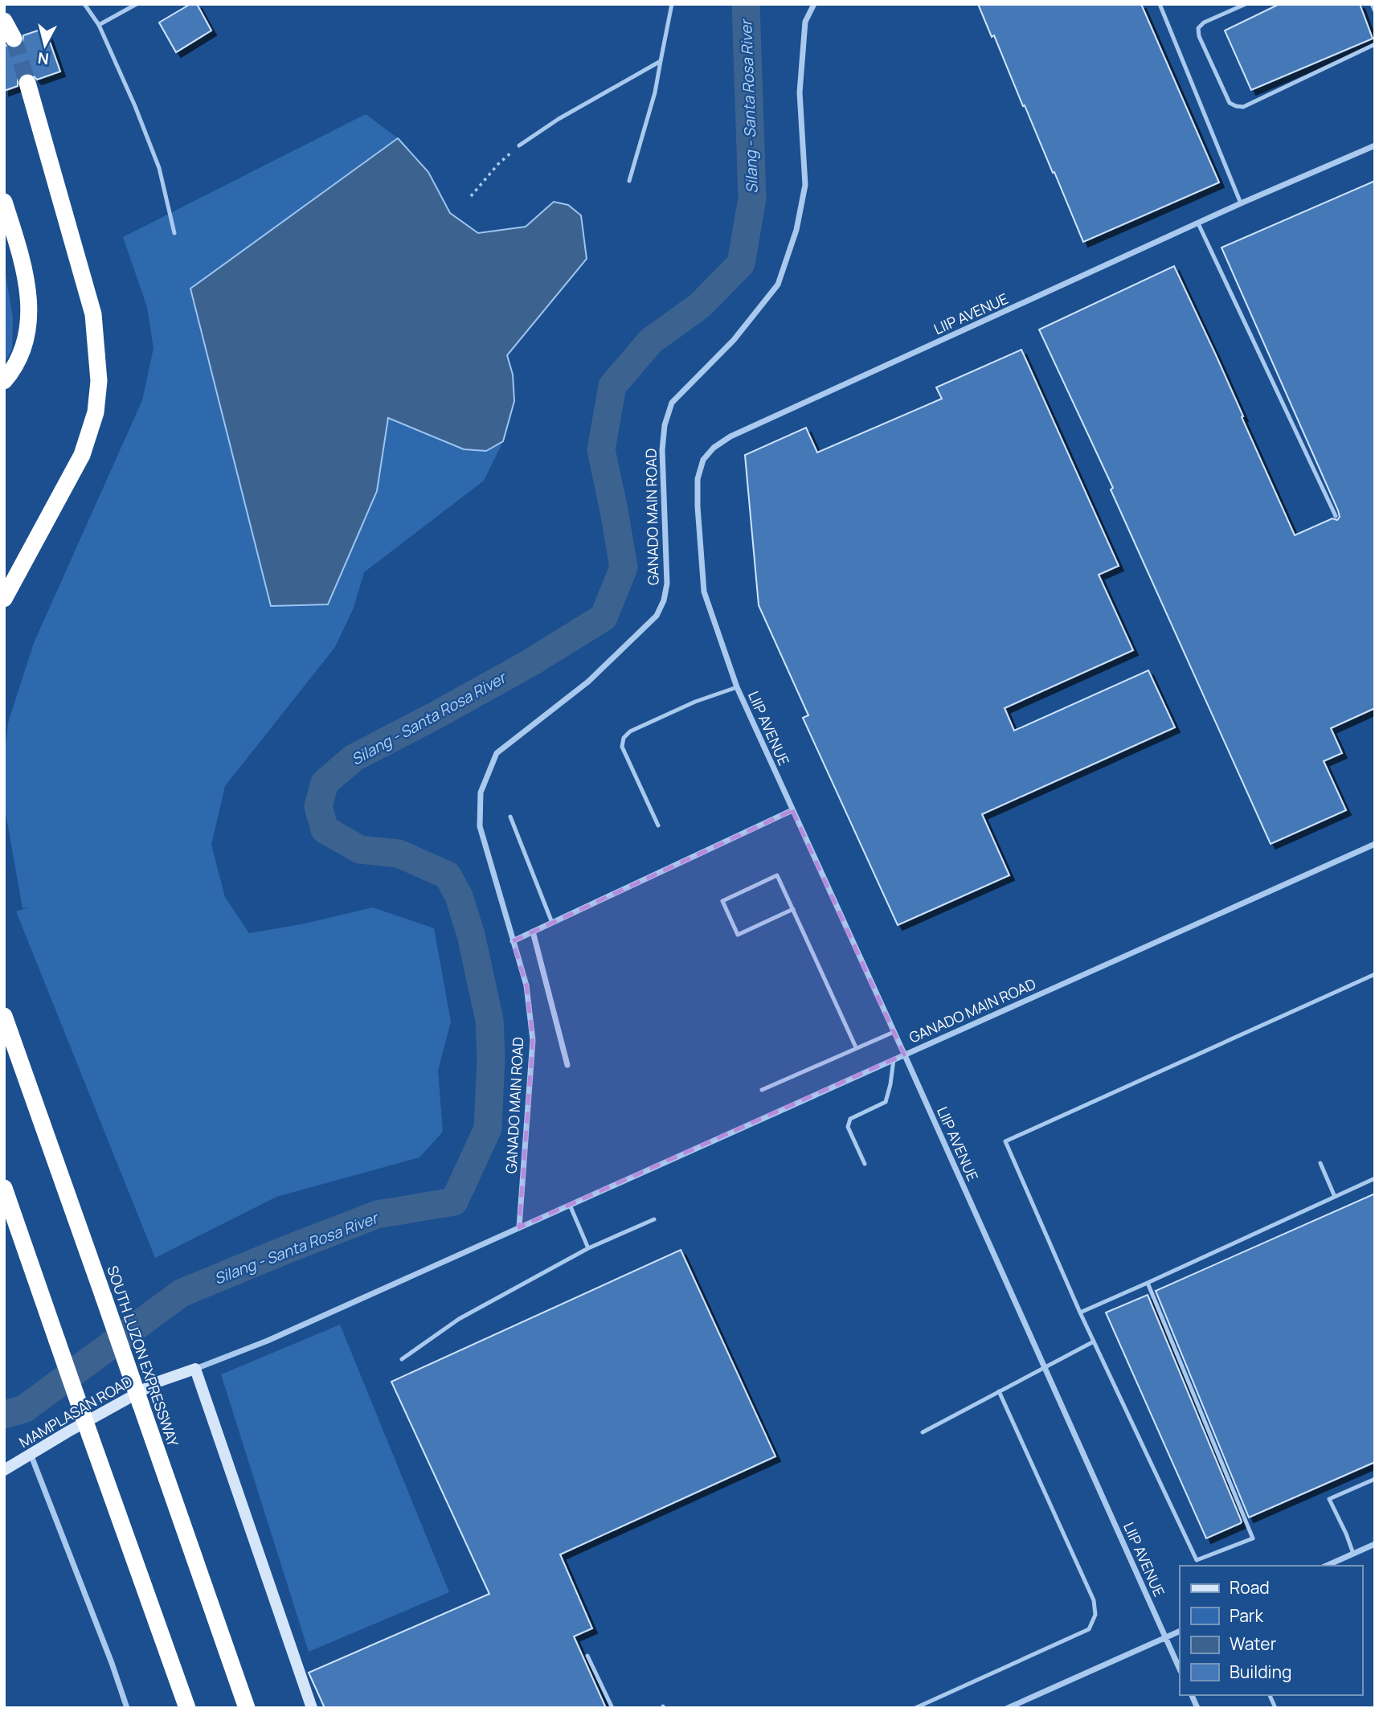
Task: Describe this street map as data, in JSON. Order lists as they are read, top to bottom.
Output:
{
  "streets": {
    "highway": ["SOUTH LUZON EXPRESSWAY"],
    "street": ["LIIP AVENUE", "GANADO MAIN ROAD", "MAMPLASAN ROAD"]
  },
  "crossings": [
    ["LIIP AVENUE", "GANADO MAIN ROAD"],
    ["GANADO MAIN ROAD", "MAMPLASAN ROAD"]
  ],
  "water": ["Silang - Santa Rosa River"],
  "legend": [
    "Road",
    "Park",
    "Water",
    "Building"
  ],
  "north": "bottom"
}
